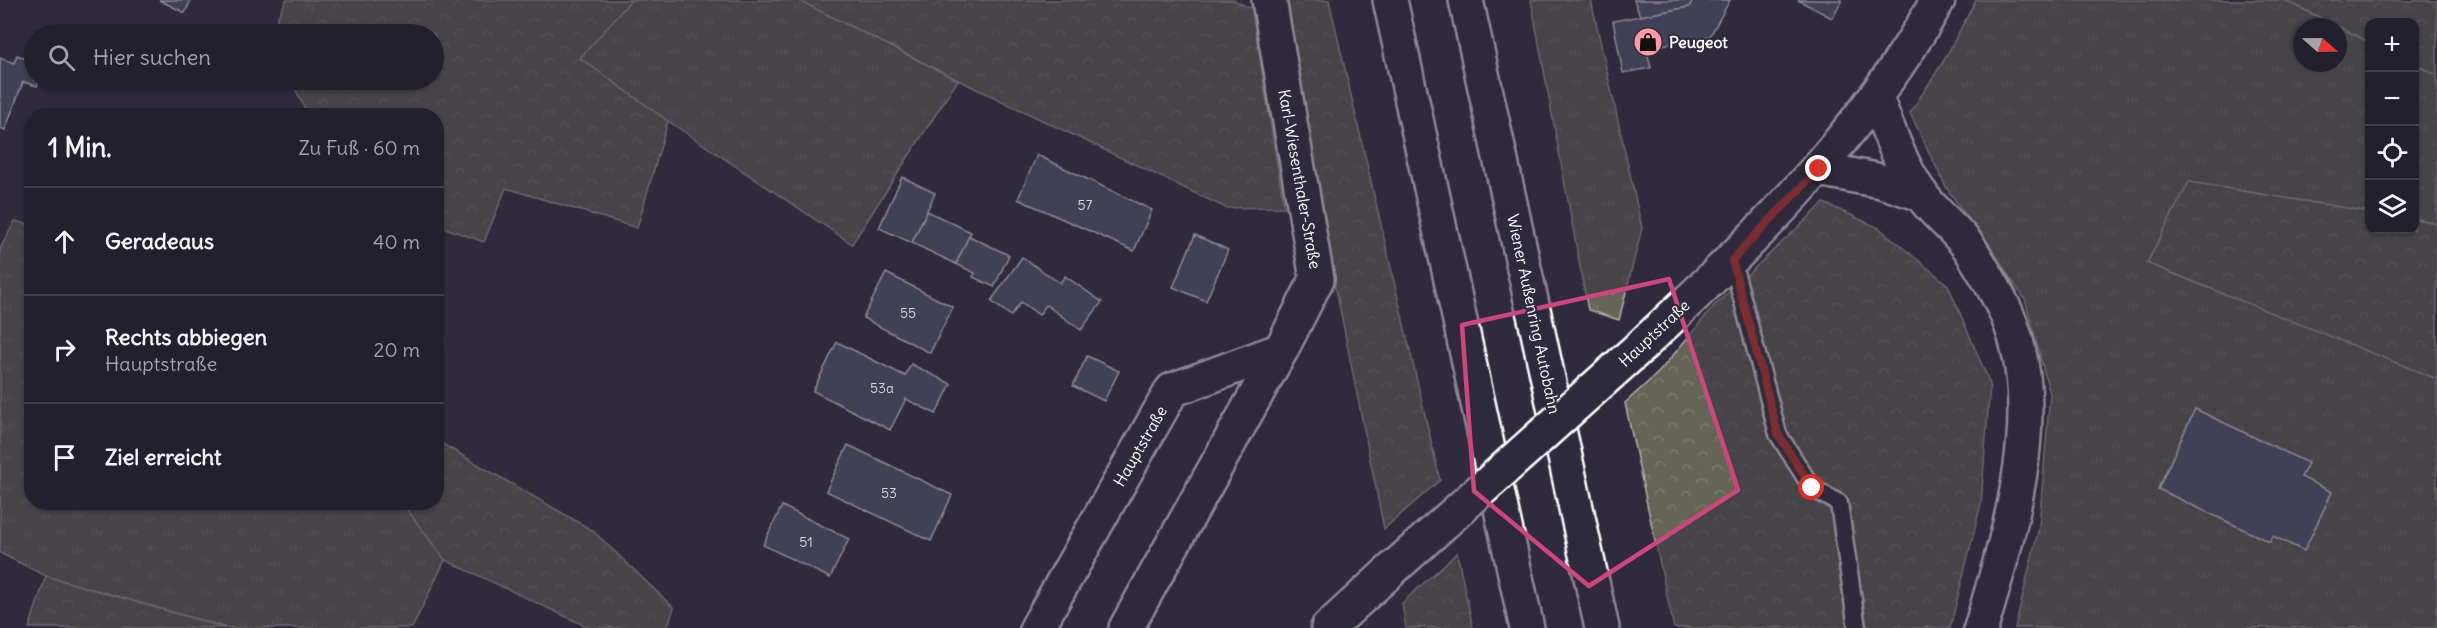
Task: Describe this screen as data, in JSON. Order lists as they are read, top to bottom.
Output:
{
  "streets": {
    "main road": ["Karl-Wiesenthaler-Straße", "Wiener Außenring Autobahn", "Hauptstraße"]
  },
  "crossings": [
    ["Karl-Wiesenthaler-Straße", "Hauptstraße"]
  ],
  "places": {
    "shop": ["Peugeot"]
  },
  "house_numbers": [
    "57",
    "55",
    "53a",
    "53",
    "51"
  ],
  "north": "right",
  "page": {
    "map_buttons": ["+", "−"],
    "search": "Hier suchen",
    "heading": ["1 Min.", "Zu Fuß · 60 m"],
    "list": [
      ["Geradeaus", "40 m"],
      ["Rechts abbiegen", "Hauptstraße", "20 m"],
      "Ziel erreicht"
    ]
  }
}
